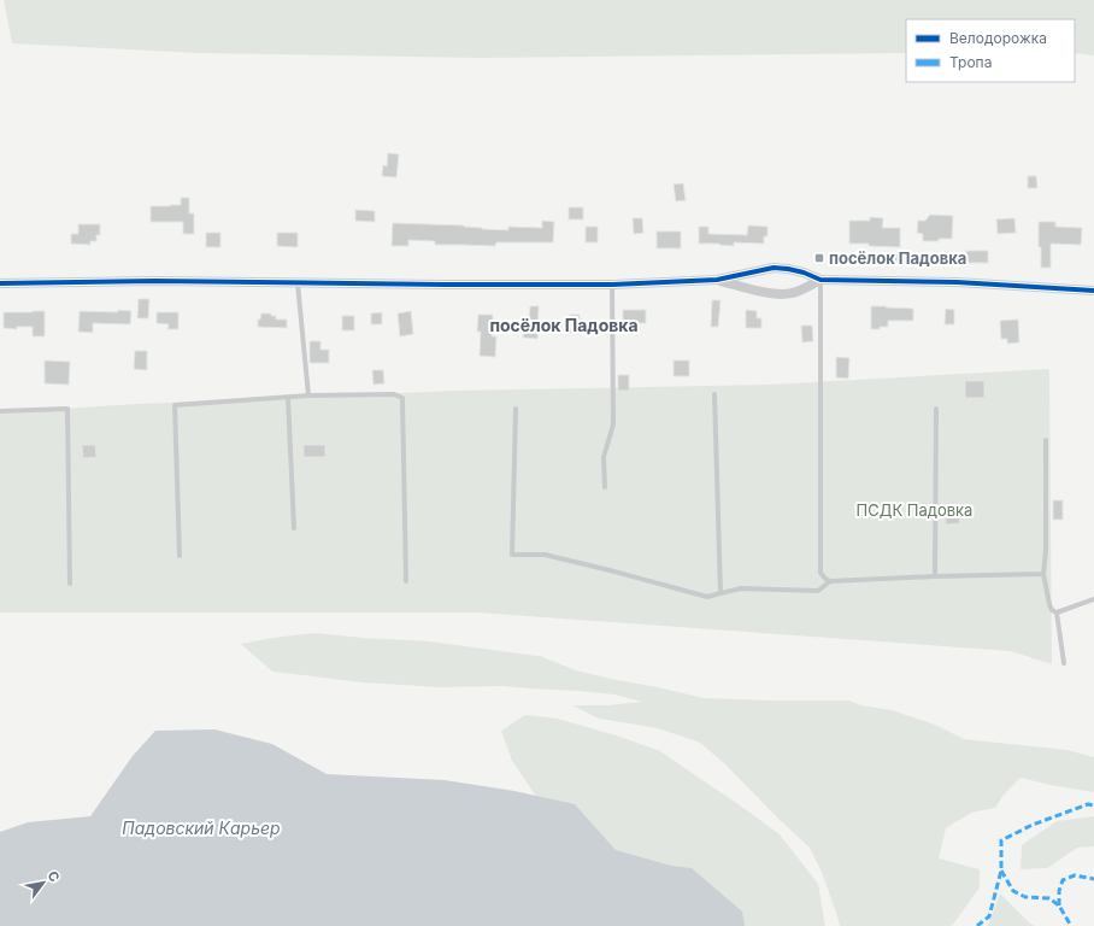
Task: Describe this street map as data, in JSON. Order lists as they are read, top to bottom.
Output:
{
  "districts": ["посёлок Падовка"],
  "water": ["Падовский Карьер"],
  "parks": ["ПСДК Падовка"],
  "places": {
    "transit": ["посёлок Падовка"]
  },
  "legend": ["Велодорожка", "Тропа"],
  "north": "top right"
}
